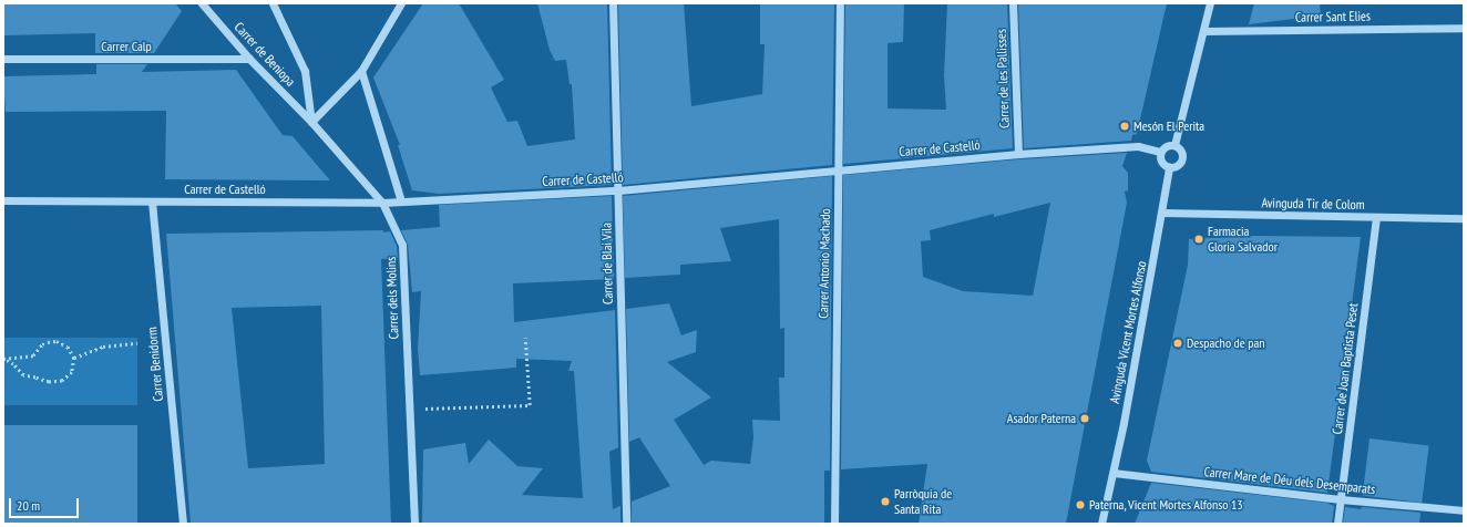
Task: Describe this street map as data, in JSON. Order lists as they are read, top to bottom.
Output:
{
  "streets": {
    "street": [
      "Carrer Sant Elies",
      "Carrer Calp",
      "Carrer de Beniopa",
      "Carrer de les Pallisses",
      "Carrer de Castelló",
      "Avinguda Tir de Colom",
      "Carrer de Blai Vila",
      "Carrer Antonio Machado",
      "Carrer dels Molins",
      "Avinguda Vicent Mortes Alfonso",
      "Carrer Benidorm",
      "Carrer de Joan Baptista Peset",
      "Carrer Mare de Déu dels Desemparats"
    ]
  },
  "crossings": [
    ["Carrer Calp", "Carrer de Beniopa"],
    ["Carrer de Beniopa", "Carrer dels Molins"],
    ["Carrer de les Pallisses", "Carrer de Castelló"],
    ["Carrer de Castelló", "Carrer de Blai Vila"],
    ["Carrer de Castelló", "Carrer Antonio Machado"],
    ["Carrer de Castelló", "Carrer dels Molins"],
    ["Carrer de Castelló", "Avinguda Vicent Mortes Alfonso"],
    ["Carrer de Castelló", "Carrer Benidorm"],
    ["Avinguda Tir de Colom", "Avinguda Vicent Mortes Alfonso"],
    ["Avinguda Tir de Colom", "Carrer de Joan Baptista Peset"],
    ["Avinguda Vicent Mortes Alfonso", "Carrer Mare de Déu dels Desemparats"],
    ["Carrer de Joan Baptista Peset", "Carrer Mare de Déu dels Desemparats"]
  ],
  "places": [
    "Mesón El Perita",
    "Farmacia Gloria Salvador",
    "Despacho de pan",
    "Asador Paterna",
    "Parròquia de Santa Rita",
    "Paterna, Vicent Mortes Alfonso 13"
  ],
  "scale_bar": "20 m"
}
